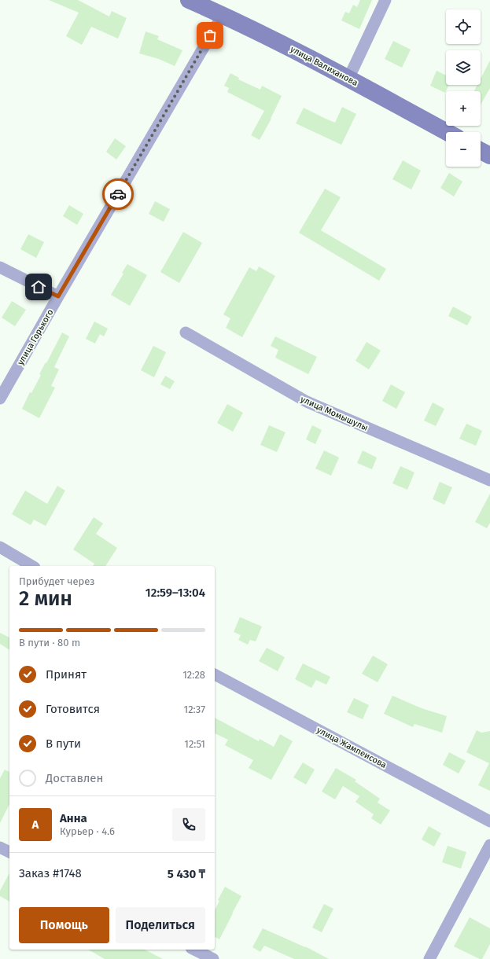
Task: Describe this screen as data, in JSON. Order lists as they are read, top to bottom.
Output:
{
  "streets": {
    "main road": ["улица Валиханова"],
    "street": ["улица Горького", "улица Момышулы", "улица Жампеисова"]
  },
  "crossings": [
    ["улица Валиханова", "улица Горького"]
  ],
  "page": {
    "map_buttons": ["+", "−"],
    "heading": ["2 мин", "Прибудет через", "12:59–13:04"],
    "panel": [
      "Анна",
      "Курьер · 4.6",
      "Заказ #1748",
      "5 430 ₸"
    ],
    "bar": "В пути · 80 m",
    "list": [
      ["Принят", "12:28"],
      ["Готовится", "12:37"],
      ["В пути", "12:51"],
      "Доставлен"
    ],
    "round": "А",
    "buttons": ["Помощь", "Поделиться"]
  }
}
